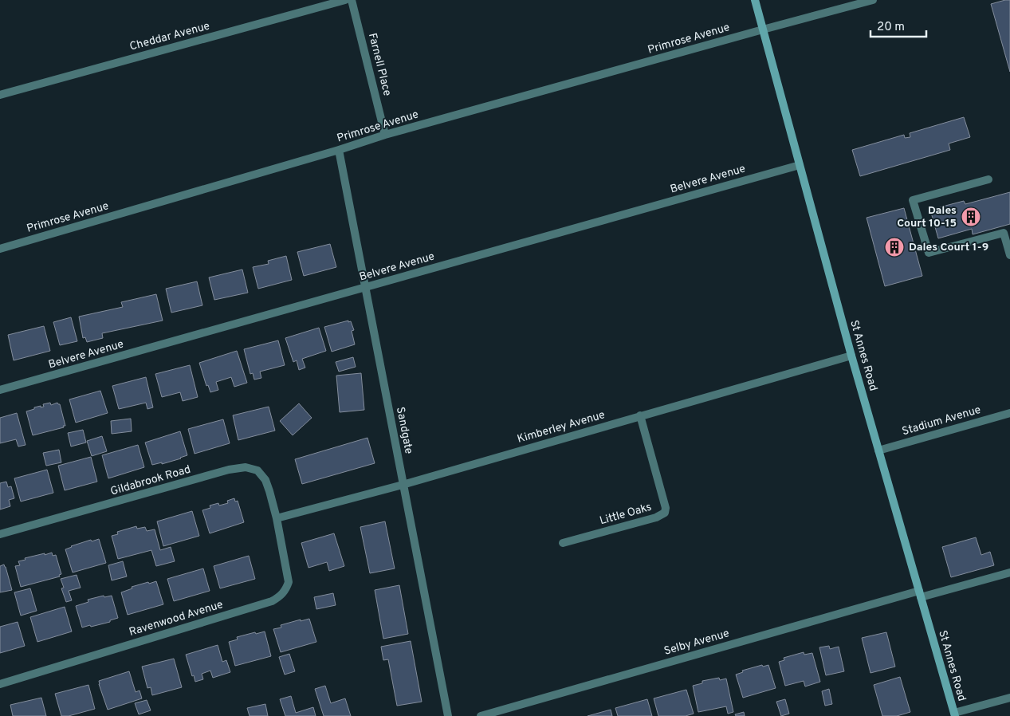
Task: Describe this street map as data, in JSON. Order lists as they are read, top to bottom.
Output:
{
  "streets": {
    "street": [
      "Cheddar Avenue",
      "Primrose Avenue",
      "Farnell Place",
      "Belvere Avenue",
      "St Annes Road",
      "Stadium Avenue",
      "Kimberley Avenue",
      "Sandgate",
      "Gildabrook Road",
      "Little Oaks",
      "Ravenwood Avenue",
      "Selby Avenue"
    ]
  },
  "crossings": [
    ["Primrose Avenue", "Farnell Place"],
    ["Primrose Avenue", "St Annes Road"],
    ["Primrose Avenue", "Sandgate"],
    ["Belvere Avenue", "St Annes Road"],
    ["Belvere Avenue", "Sandgate"],
    ["St Annes Road", "Stadium Avenue"],
    ["St Annes Road", "Kimberley Avenue"],
    ["St Annes Road", "Selby Avenue"],
    ["Kimberley Avenue", "Sandgate"],
    ["Kimberley Avenue", "Gildabrook Road"],
    ["Kimberley Avenue", "Little Oaks"],
    ["Kimberley Avenue", "Ravenwood Avenue"],
    ["Gildabrook Road", "Ravenwood Avenue"]
  ],
  "places": {
    "building": ["Dales Court 10-15", "Dales Court 1-9"]
  },
  "scale_bar": "20 m"
}
